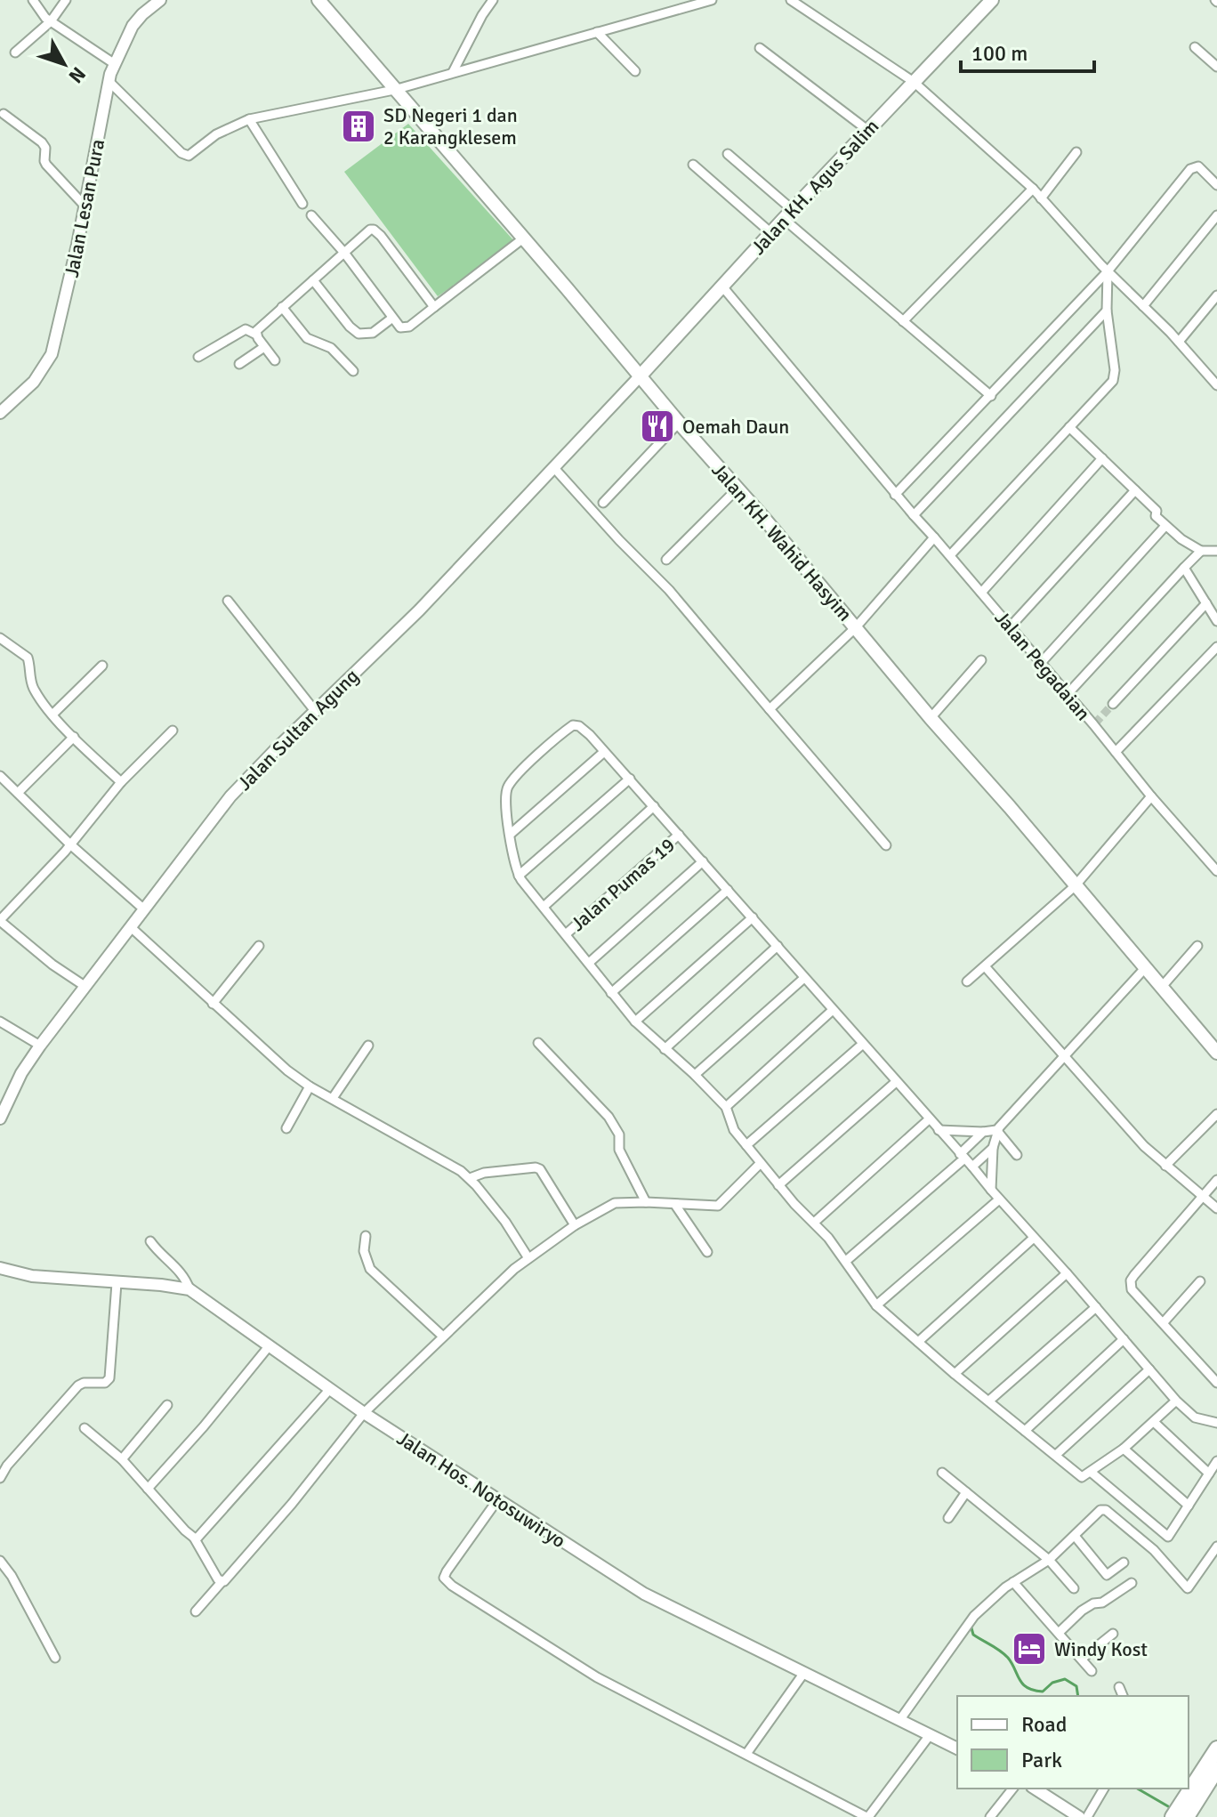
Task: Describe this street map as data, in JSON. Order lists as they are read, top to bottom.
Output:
{
  "streets": {
    "main road": ["Jalan KH. Agus Salim", "Jalan KH. Wahid Hasyim"],
    "street": [
      "Jalan Lesan Pura",
      "Jalan Pegadaian",
      "Jalan Sultan Agung",
      "Jalan Pumas 19",
      "Jalan Hos. Notosuwiryo"
    ]
  },
  "crossings": [
    ["Jalan KH. Agus Salim", "Jalan KH. Wahid Hasyim"],
    ["Jalan KH. Agus Salim", "Jalan Pegadaian"],
    ["Jalan KH. Agus Salim", "Jalan Sultan Agung"],
    ["Jalan KH. Wahid Hasyim", "Jalan Sultan Agung"]
  ],
  "places": {
    "building": ["SD Negeri 1 dan 2 Karangklesem"],
    "restaurant": ["Oemah Daun"],
    "hotel": ["Windy Kost"]
  },
  "legend": ["Road", "Park"],
  "scale_bar": "100 m",
  "north": "bottom right"
}
